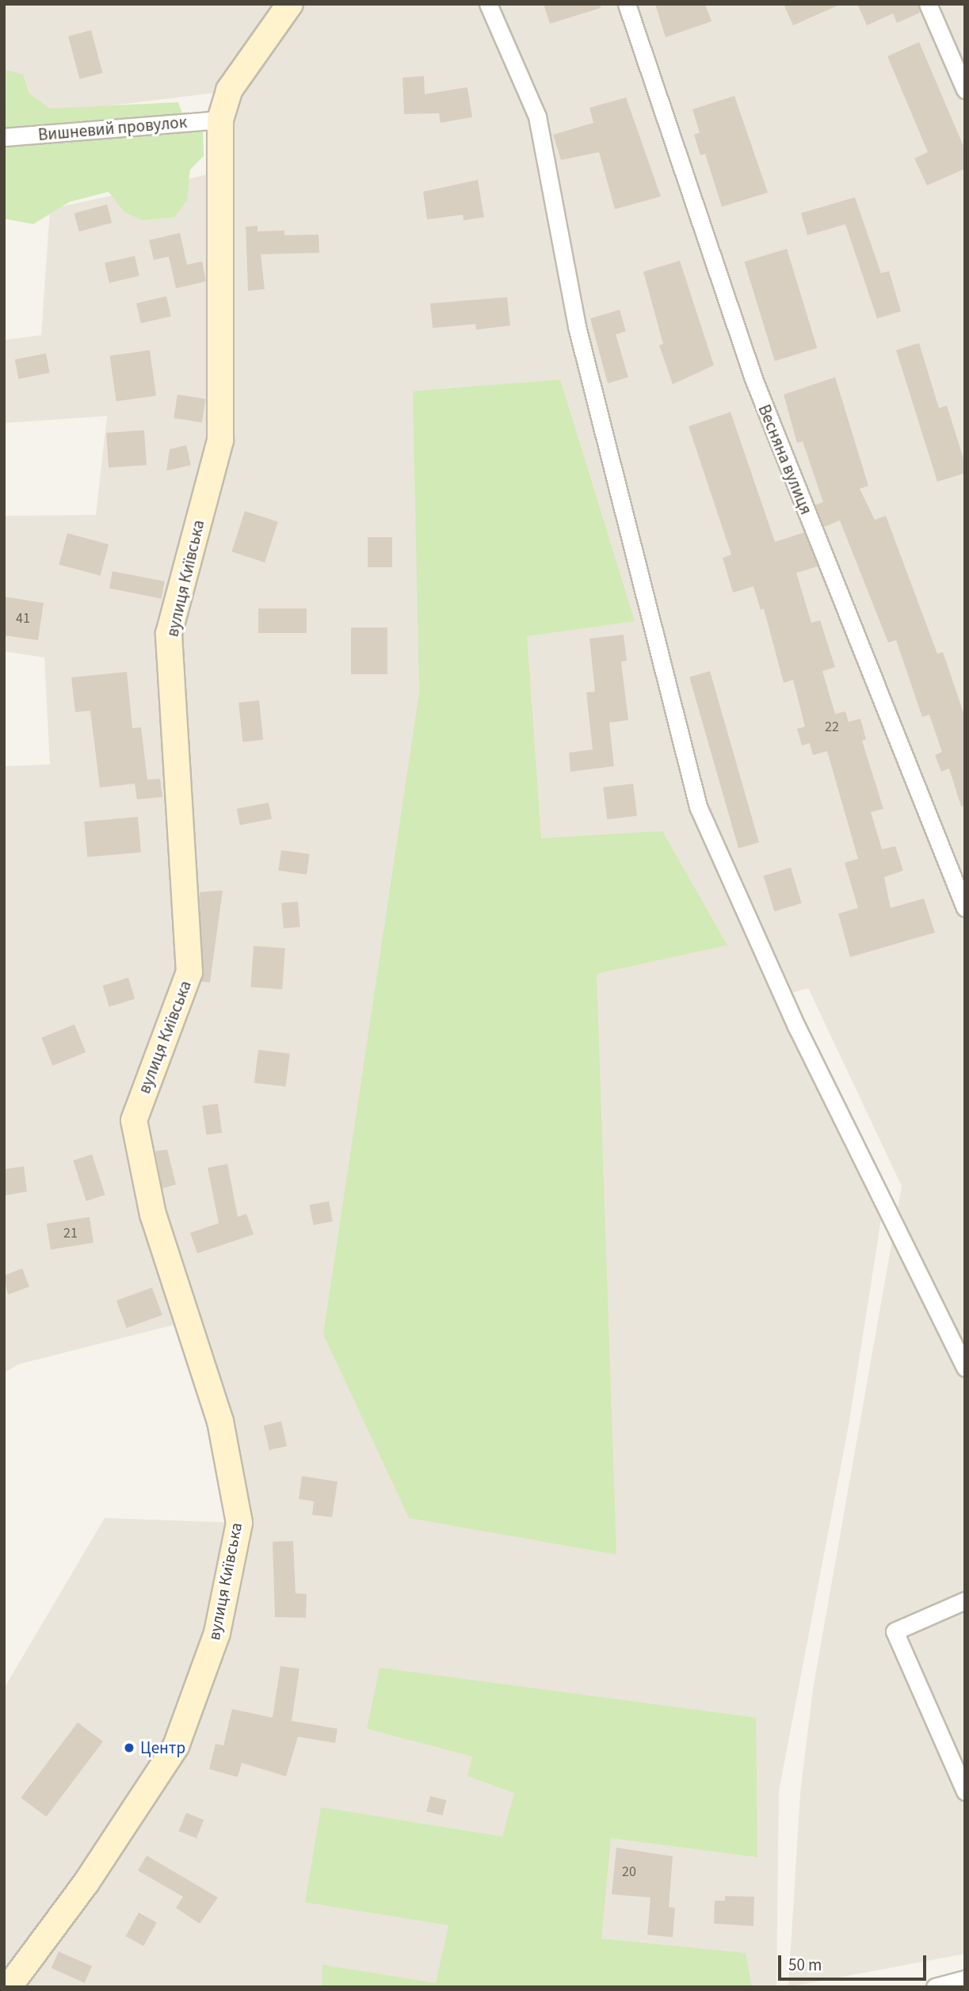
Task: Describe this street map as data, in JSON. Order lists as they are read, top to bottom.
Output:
{
  "streets": {
    "street": ["Вишневий провулок", "Весняна вулиця", "вулиця Київська"]
  },
  "crossings": [
    ["Вишневий провулок", "вулиця Київська"]
  ],
  "places": ["Центр"],
  "house_numbers": [
    "41",
    "22",
    "21",
    "20"
  ],
  "scale_bar": "50 m"
}
